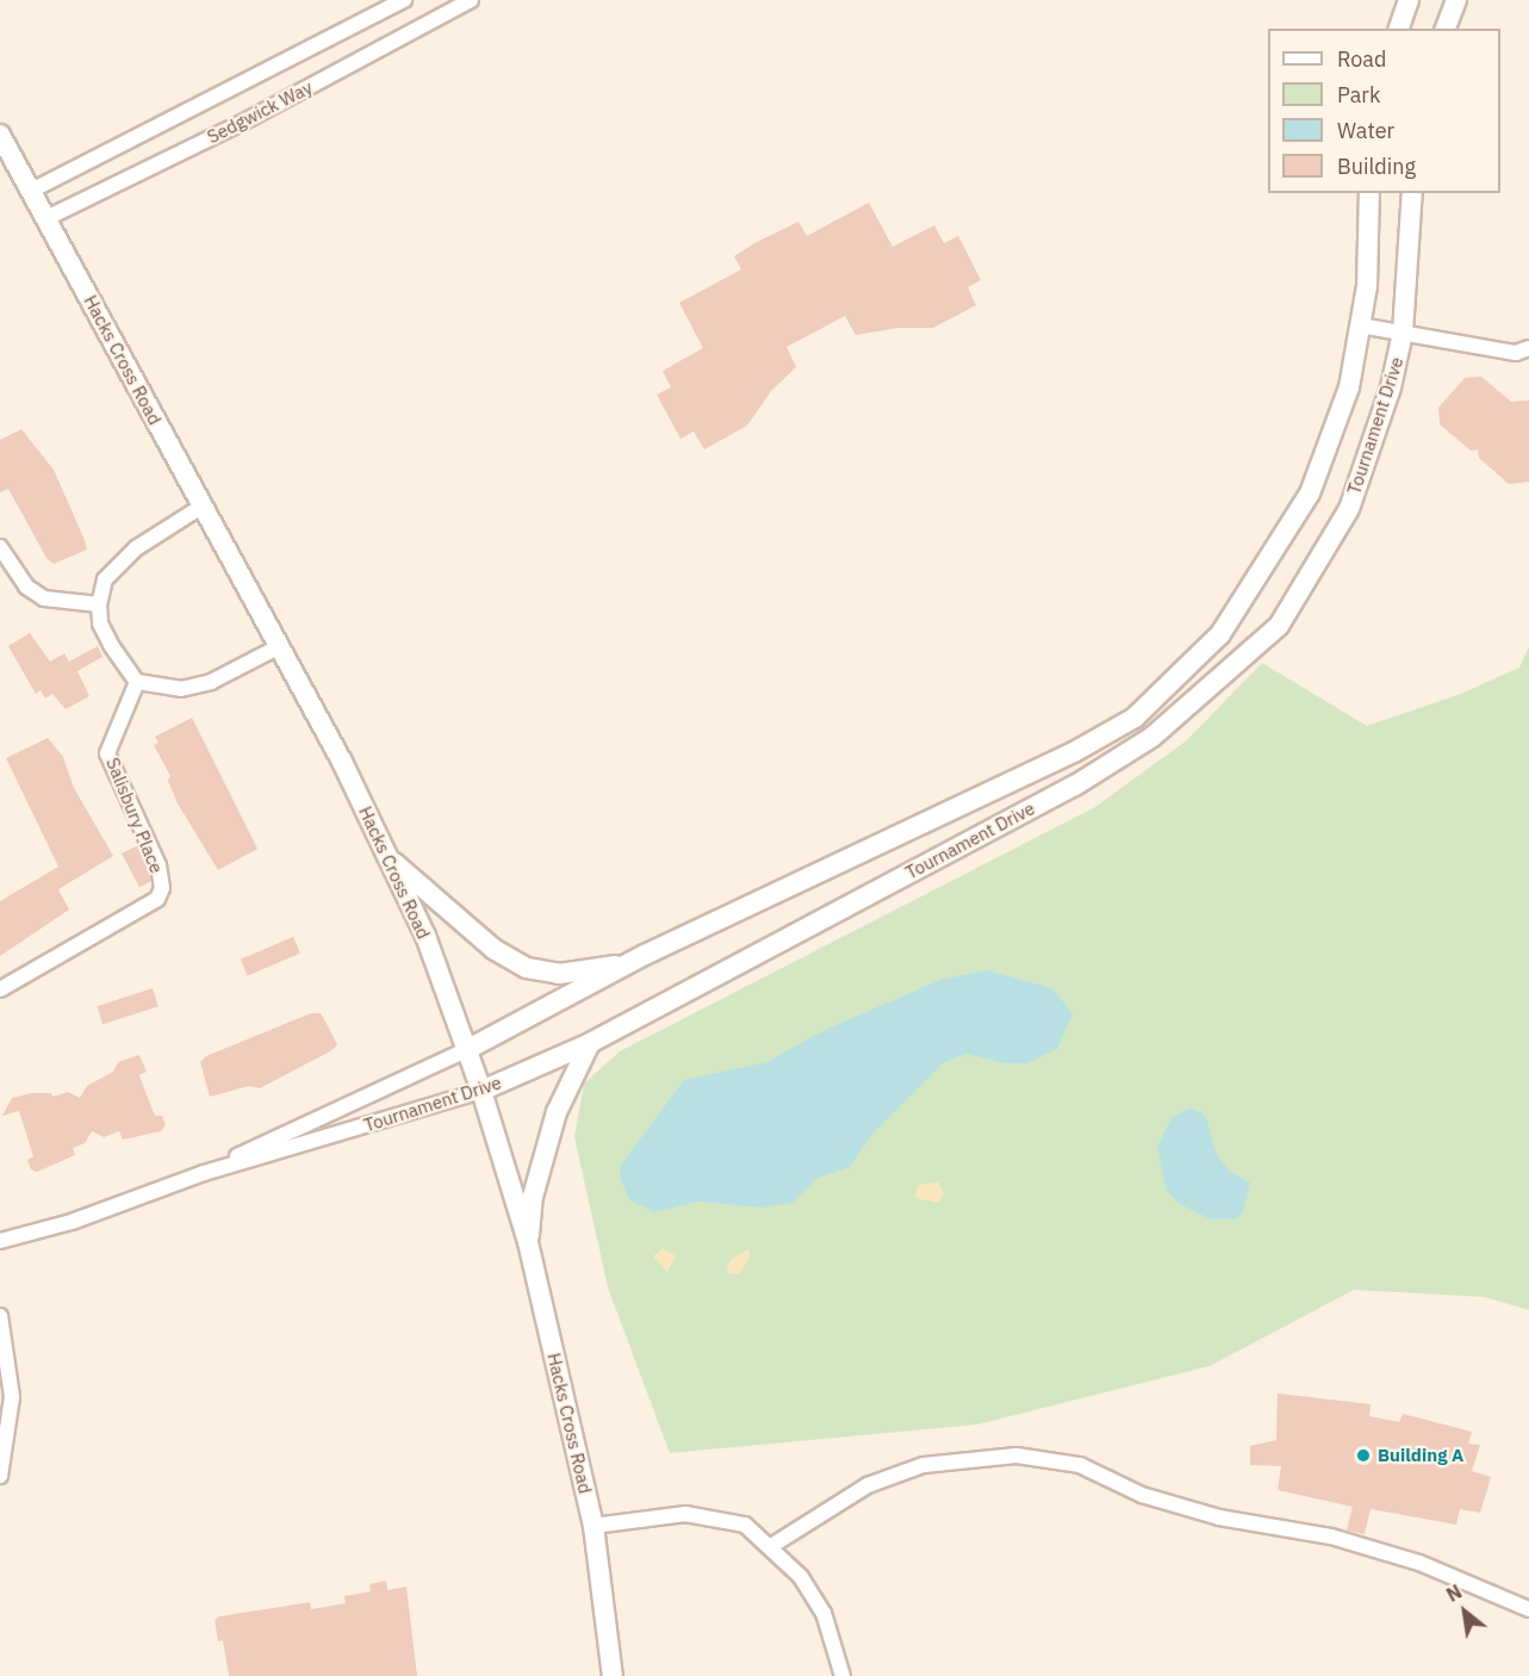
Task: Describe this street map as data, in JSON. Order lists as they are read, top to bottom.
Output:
{
  "streets": {
    "street": [
      "Sedgwick Way",
      "Hacks Cross Road",
      "Tournament Drive",
      "Salisbury Place"
    ]
  },
  "crossings": [
    ["Sedgwick Way", "Hacks Cross Road"],
    ["Hacks Cross Road", "Tournament Drive"]
  ],
  "places": ["Building A"],
  "legend": [
    "Road",
    "Park",
    "Water",
    "Building"
  ],
  "north": "top left"
}
